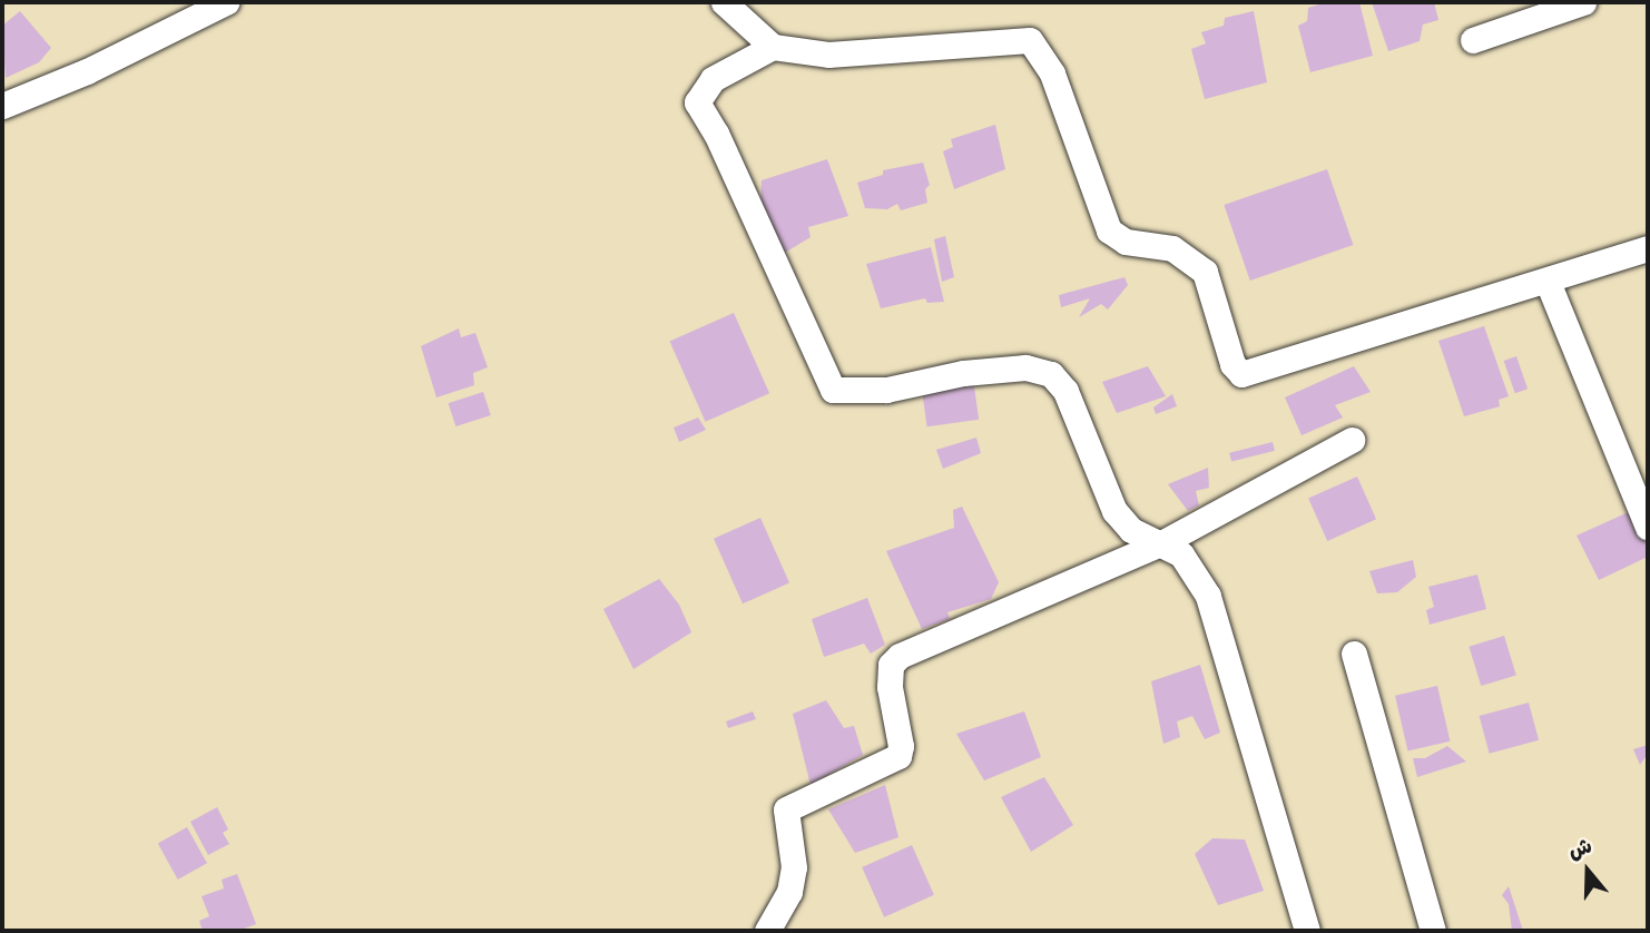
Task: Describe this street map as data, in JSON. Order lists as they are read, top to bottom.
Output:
{
  "north": "top"
}
